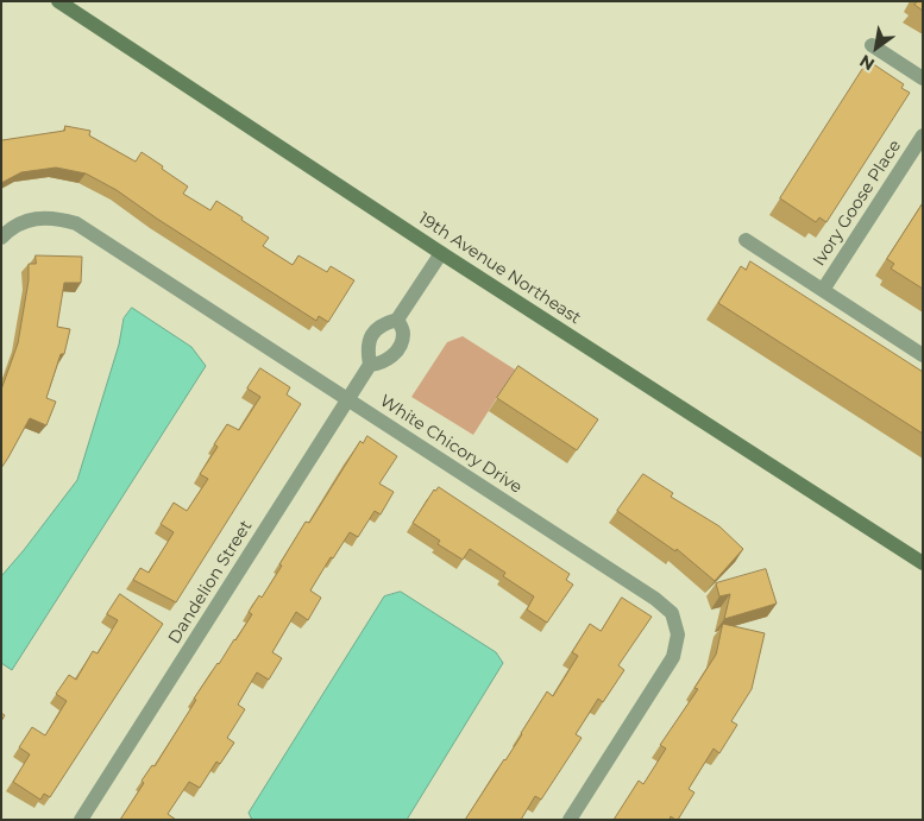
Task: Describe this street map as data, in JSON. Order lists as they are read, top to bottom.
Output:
{
  "streets": {
    "street": [
      "Ivory Goose Place",
      "19th Avenue Northeast",
      "White Chicory Drive",
      "Dandelion Street"
    ]
  },
  "crossings": [
    ["White Chicory Drive", "Dandelion Street"]
  ],
  "north": "bottom left"
}
